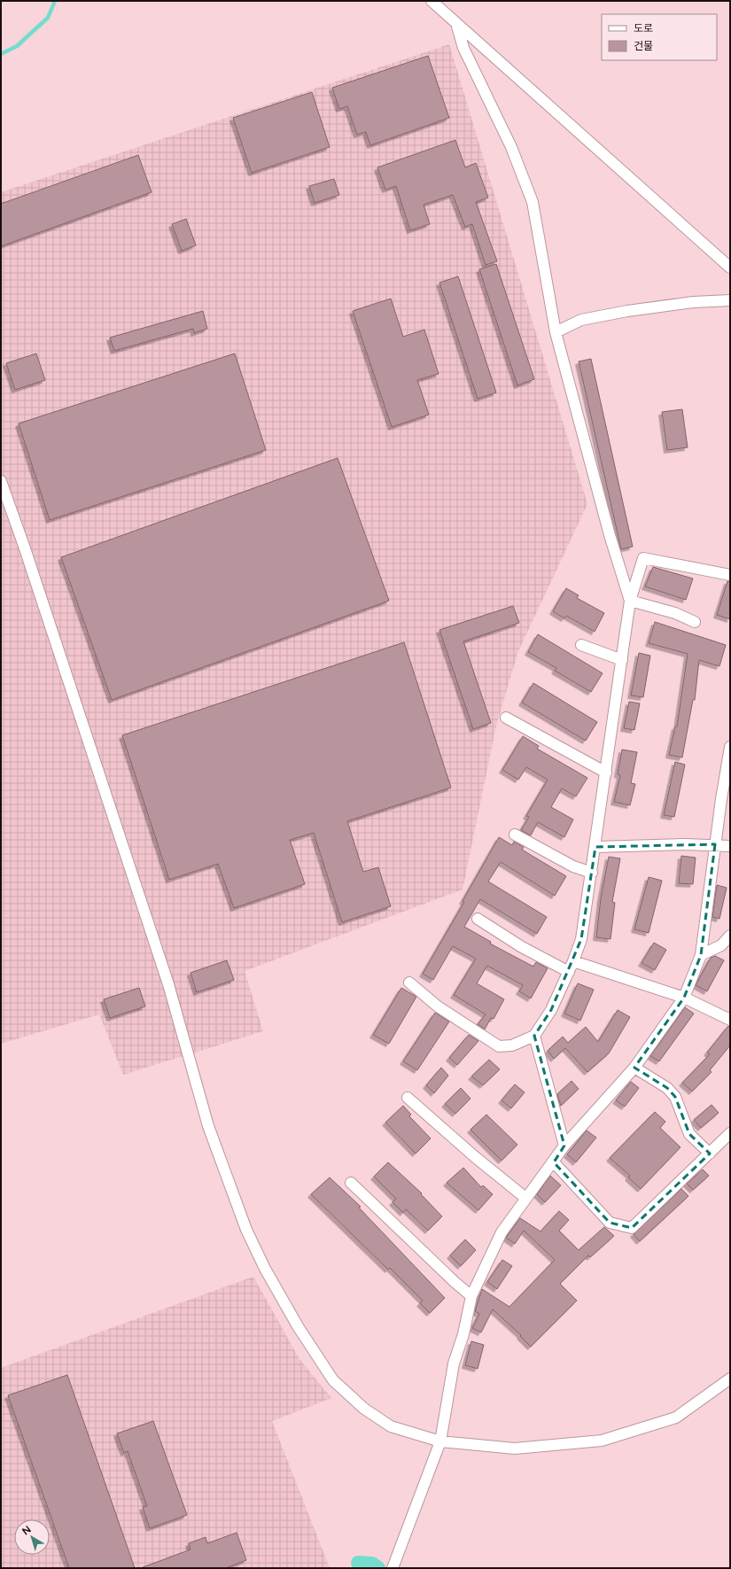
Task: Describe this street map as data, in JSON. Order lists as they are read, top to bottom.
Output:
{
  "legend": ["도로", "건물"],
  "north": "top left"
}
